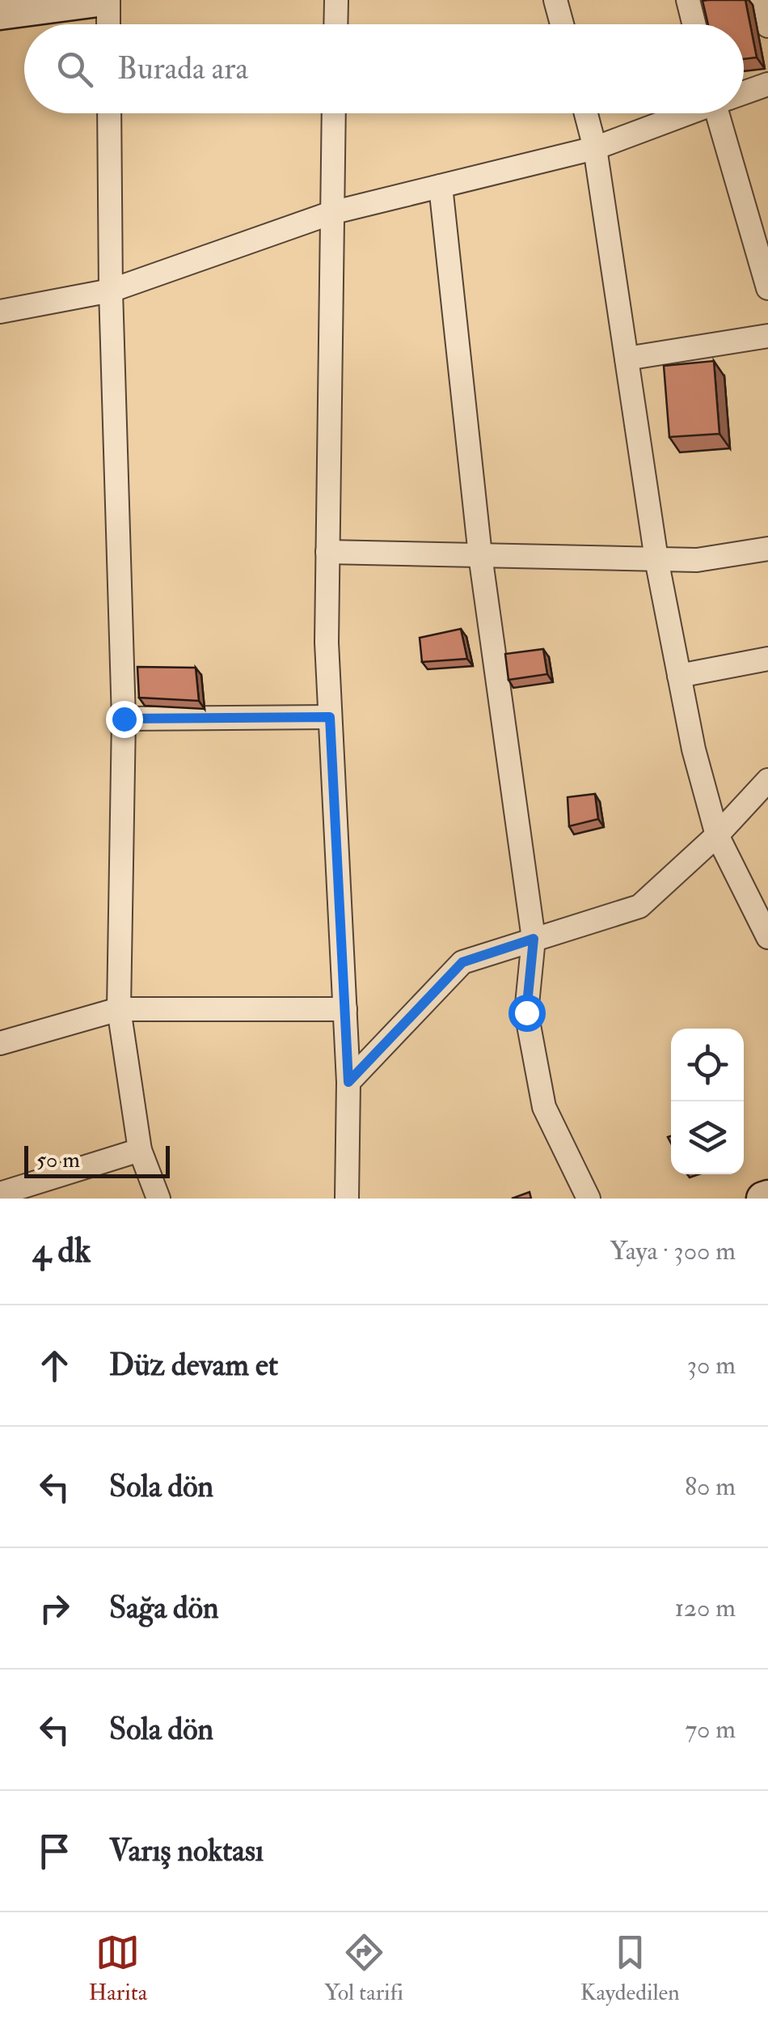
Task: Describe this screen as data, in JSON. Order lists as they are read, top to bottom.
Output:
{
  "scale_bar": "50 m",
  "page": {
    "search": "Burada ara",
    "scale": "50 m",
    "heading": ["4 dk", "Yaya · 300 m"],
    "list": [
      ["Düz devam et", "30 m"],
      ["Sola dön", "80 m"],
      ["Sağa dön", "120 m"],
      ["Sola dön", "70 m"],
      "Varış noktası"
    ],
    "nav": ["Harita", "Yol tarifi", "Kaydedilen"]
  }
}
